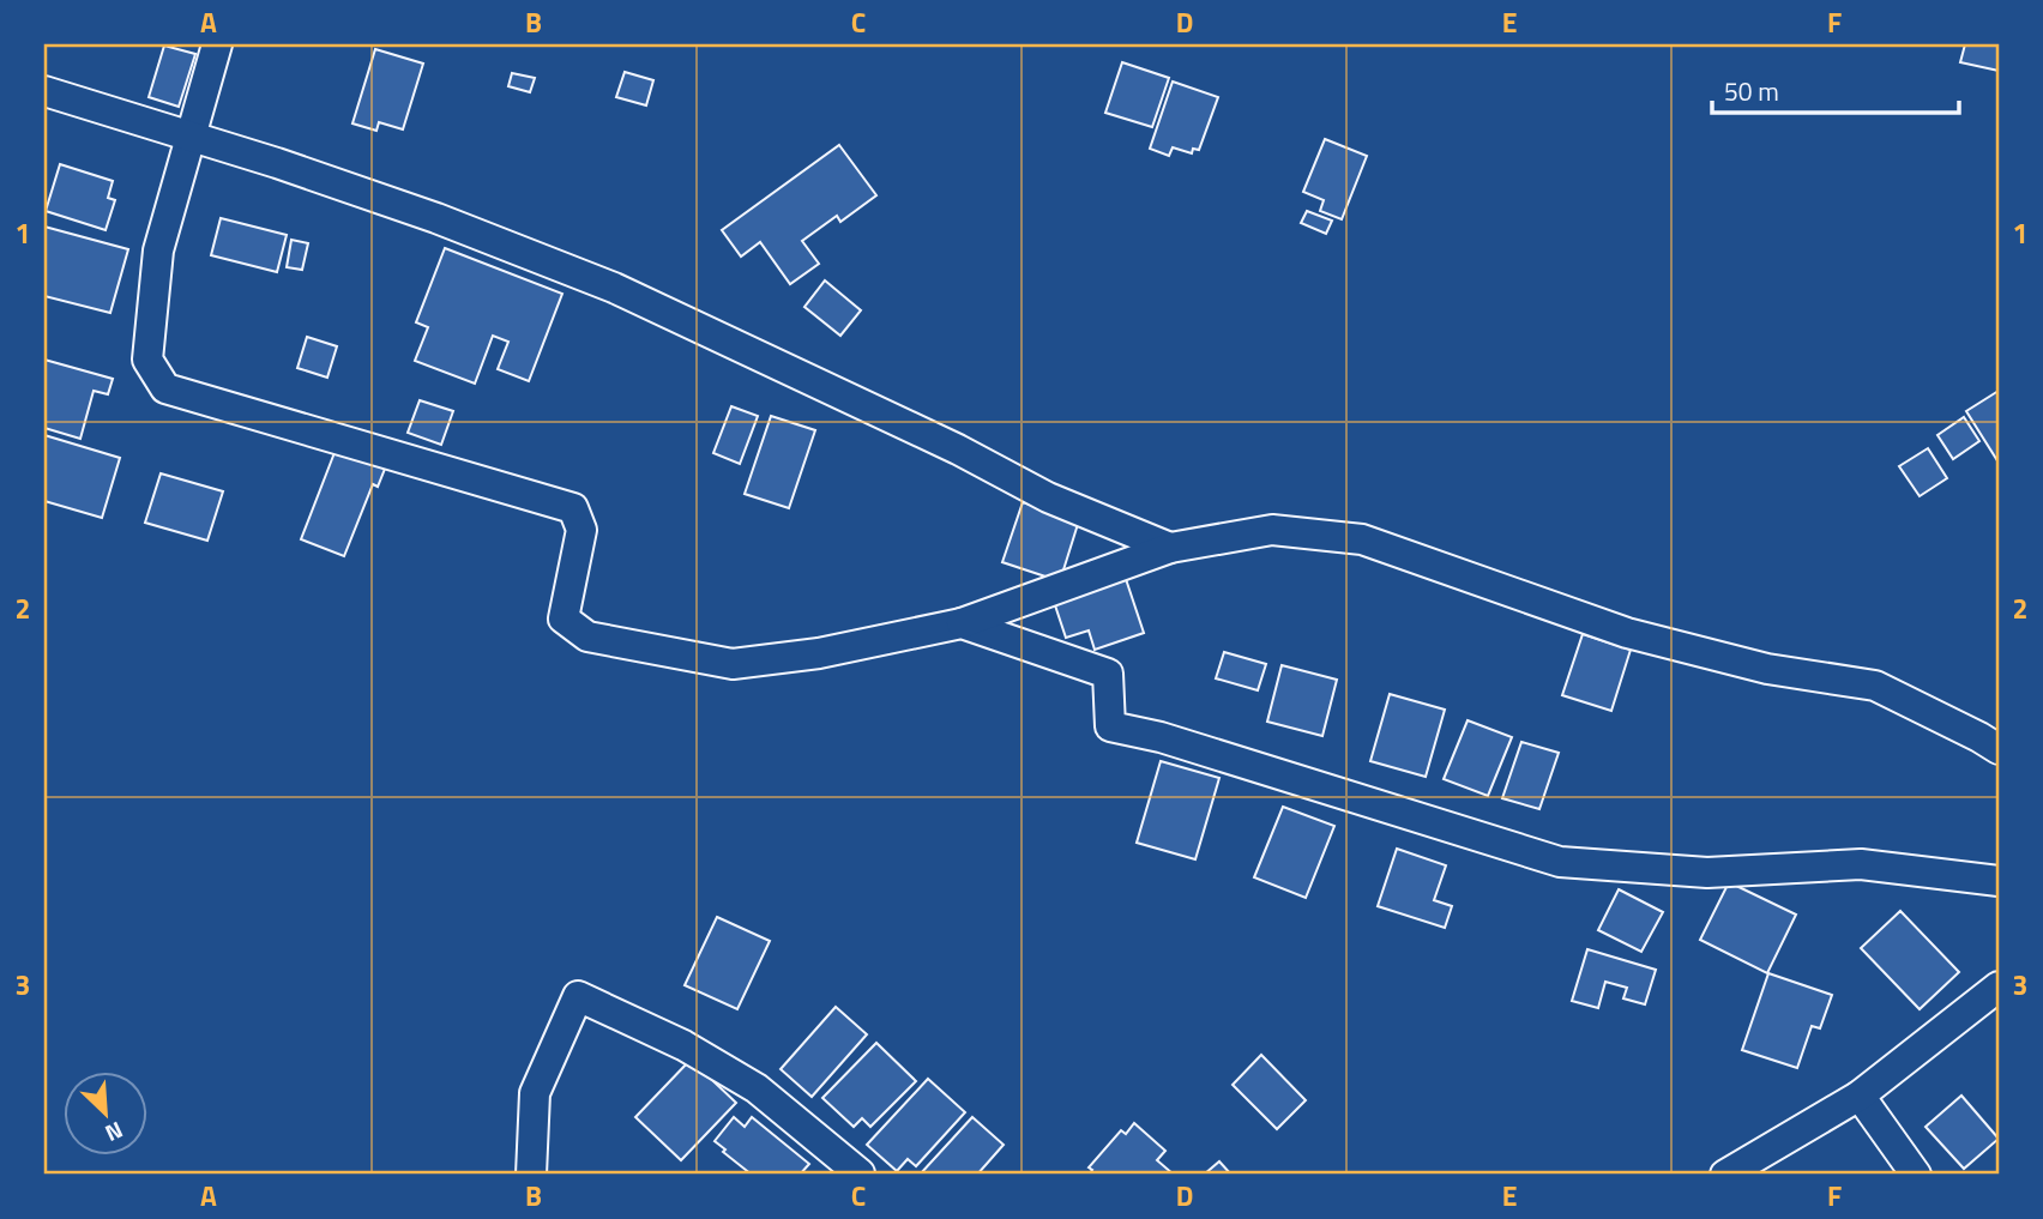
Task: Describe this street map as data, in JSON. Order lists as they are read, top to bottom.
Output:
{
  "scale_bar": "50 m",
  "north": "bottom right",
  "grid": {
    "columns": [
      "A",
      "B",
      "C",
      "D",
      "E",
      "F"
    ],
    "rows": ["1", "2", "3"]
  }
}
